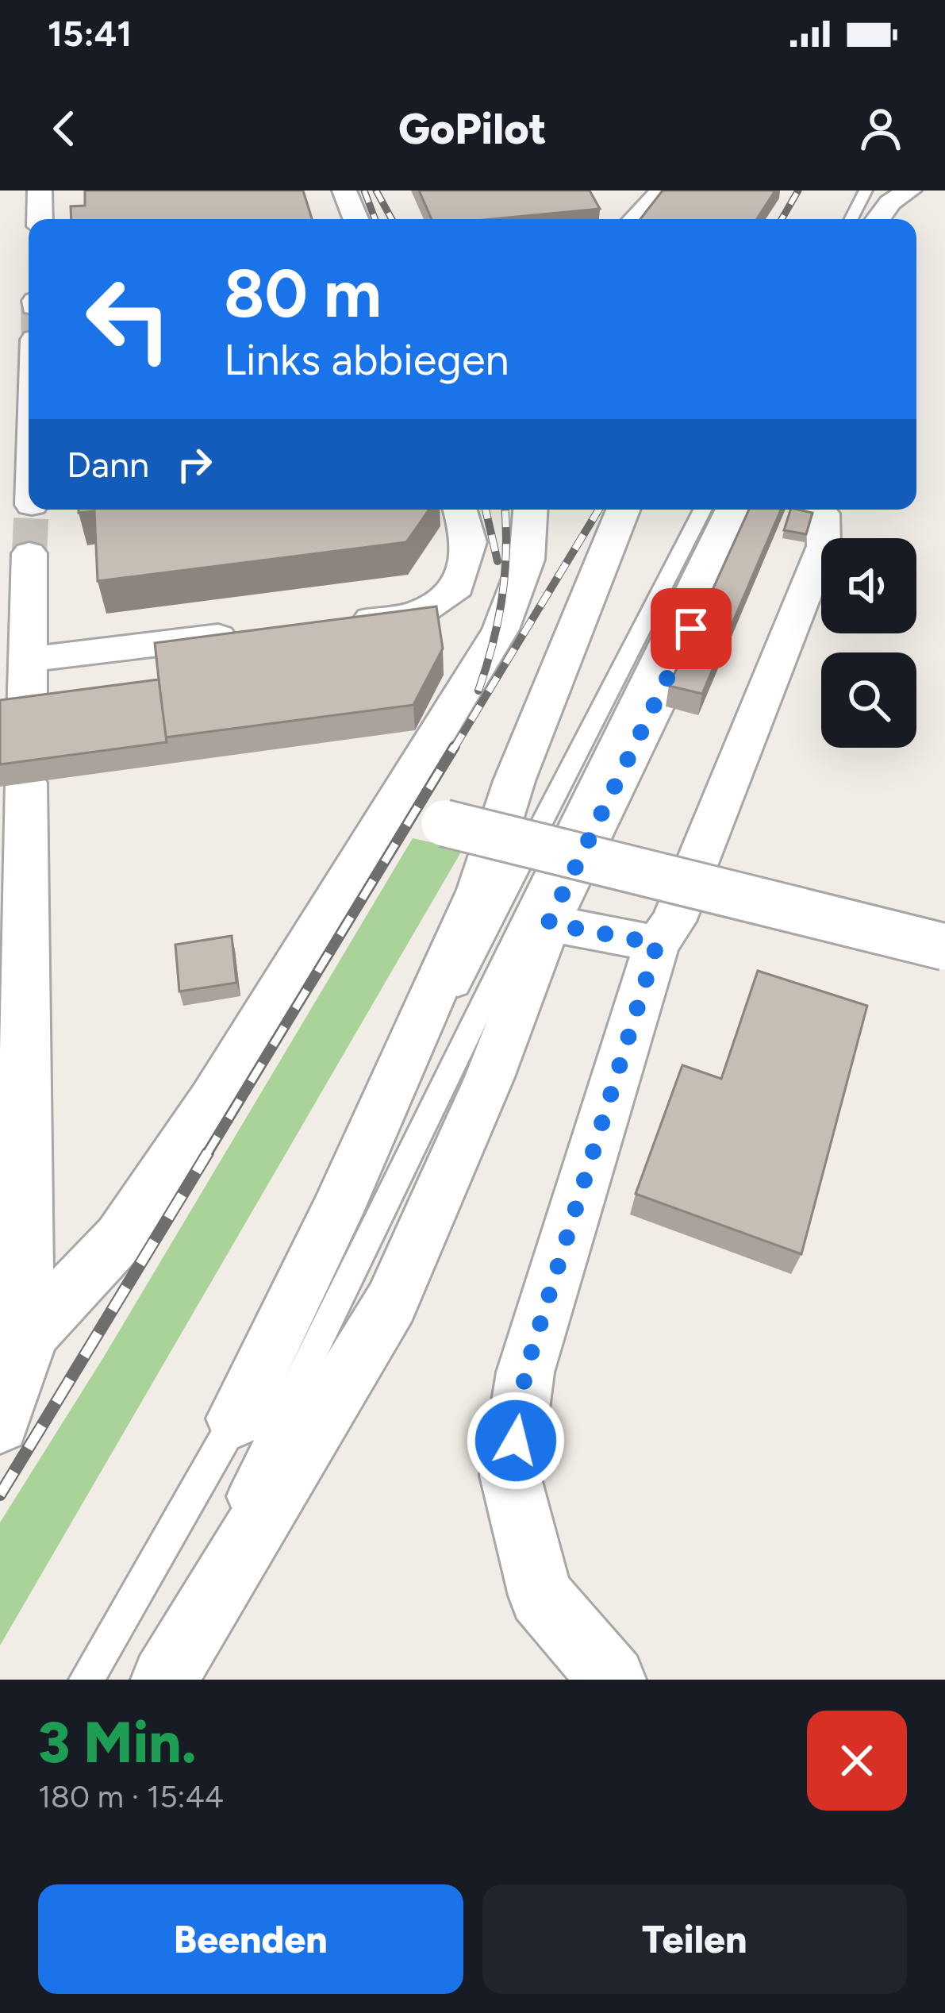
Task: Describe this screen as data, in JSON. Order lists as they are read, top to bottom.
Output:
{
  "page": {
    "status": "15:41",
    "header": "GoPilot",
    "turn": ["80 m", "Links abbiegen"],
    "then": "Dann",
    "heading": ["3 Min.", "180 m · 15:44"],
    "buttons": ["Beenden", "Teilen"]
  }
}
